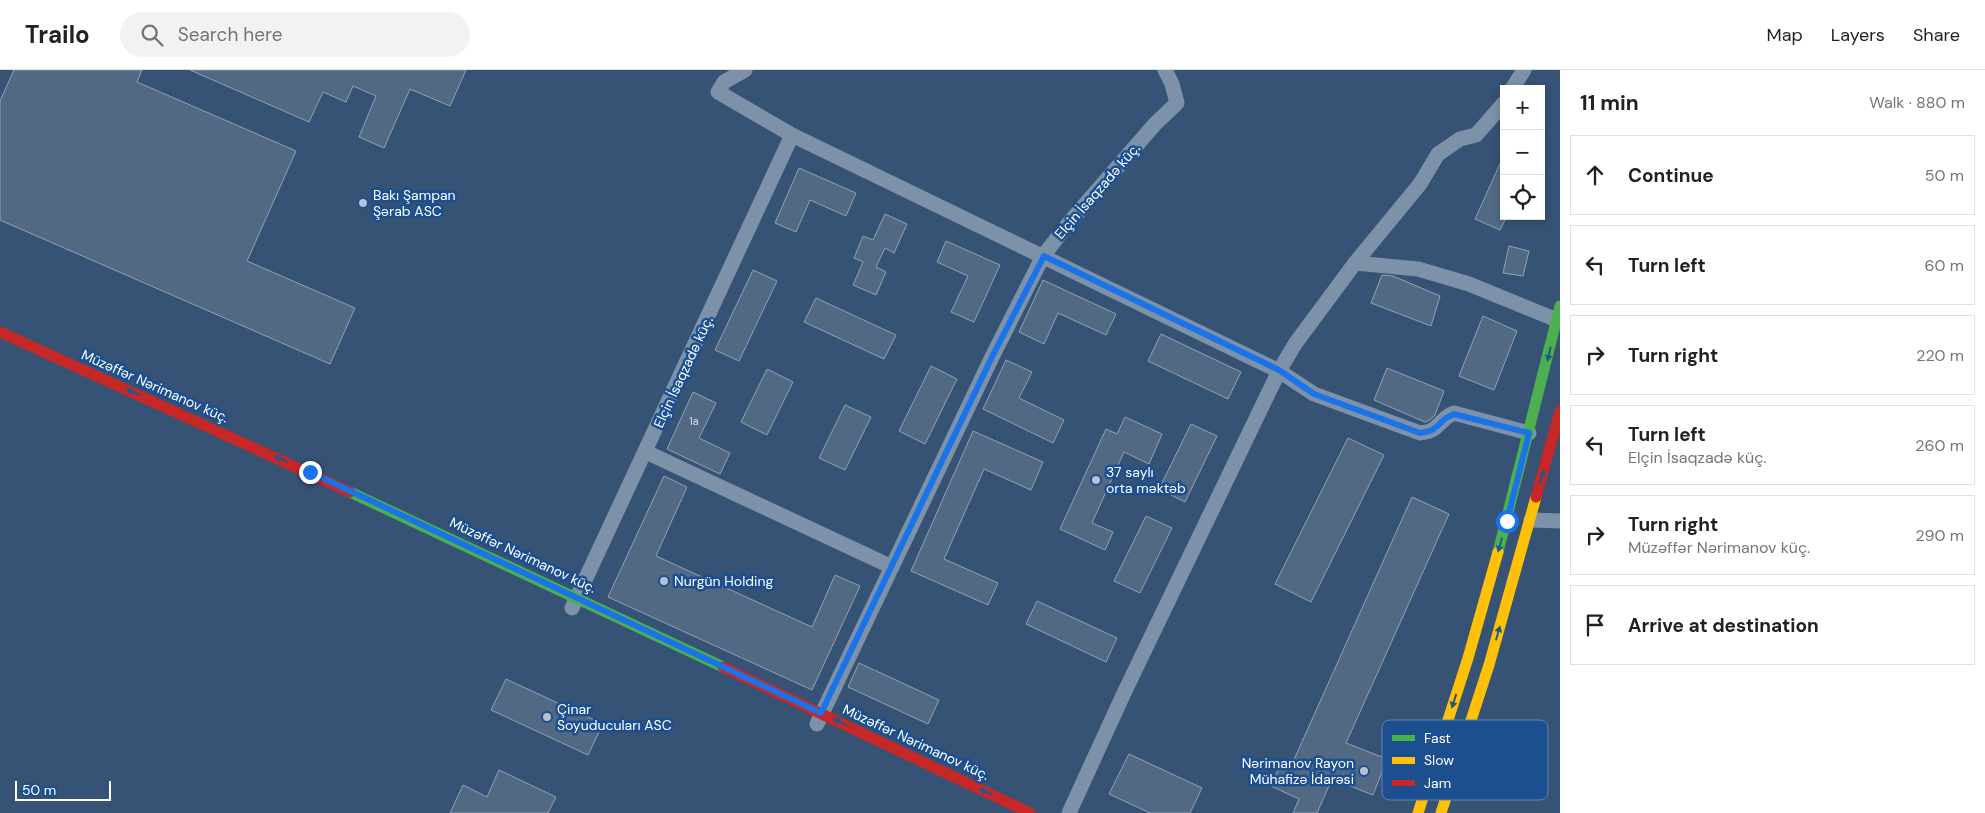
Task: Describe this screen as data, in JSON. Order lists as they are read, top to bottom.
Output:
{
  "streets": {
    "main road": ["Müzəffər Nərimanov küç."],
    "street": ["Elçin İsaqzadə küç."]
  },
  "crossings": [
    ["Elçin İsaqzadə küç.", "Müzəffər Nərimanov küç."]
  ],
  "places": [
    "Bakı Şampan Şərab ASC",
    "37 saylı orta məktəb",
    "Nurgün Holding",
    "Çinar Soyuducuları ASC",
    "Nərimanov Rayon Mühafizə İdarəsi"
  ],
  "house_numbers": ["1a"],
  "legend": ["Fast", "Slow", "Jam"],
  "scale_bar": "50 m",
  "page": {
    "header": "Trailo",
    "search": "Search here",
    "nav": ["Map", "Layers", "Share"],
    "heading": ["11 min", "Walk · 880 m"],
    "map_buttons": ["+", "−"],
    "list": [
      ["Continue", "50 m"],
      ["Turn left", "60 m"],
      ["Turn right", "220 m"],
      ["Turn left", "Elçin İsaqzadə küç.", "260 m"],
      ["Turn right", "Müzəffər Nərimanov küç.", "290 m"],
      "Arrive at destination"
    ],
    "scale": "50 m"
  }
}
